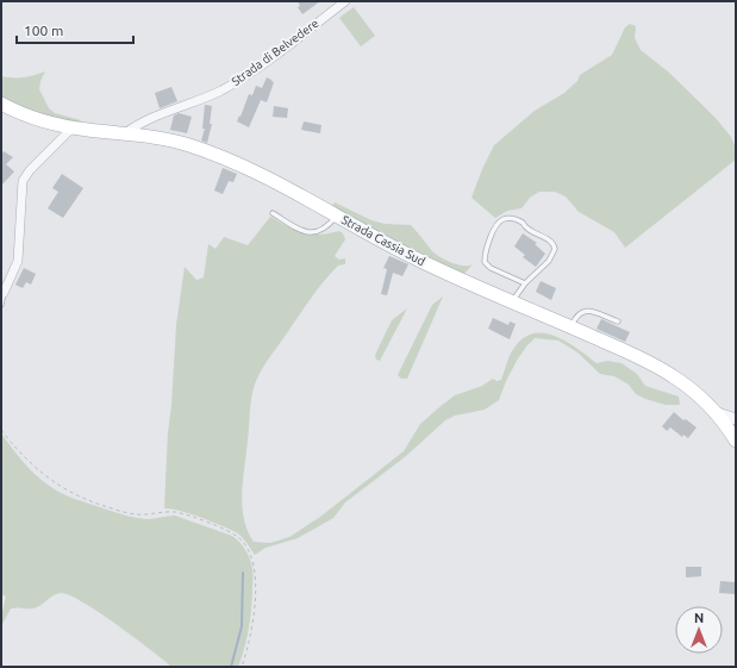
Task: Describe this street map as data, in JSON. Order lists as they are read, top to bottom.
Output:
{
  "streets": {
    "main road": ["Strada Cassia Sud"],
    "street": ["Strada di Belvedere"]
  },
  "crossings": [
    ["Strada di Belvedere", "Strada Cassia Sud"]
  ],
  "scale_bar": "100 m",
  "north": "top"
}
